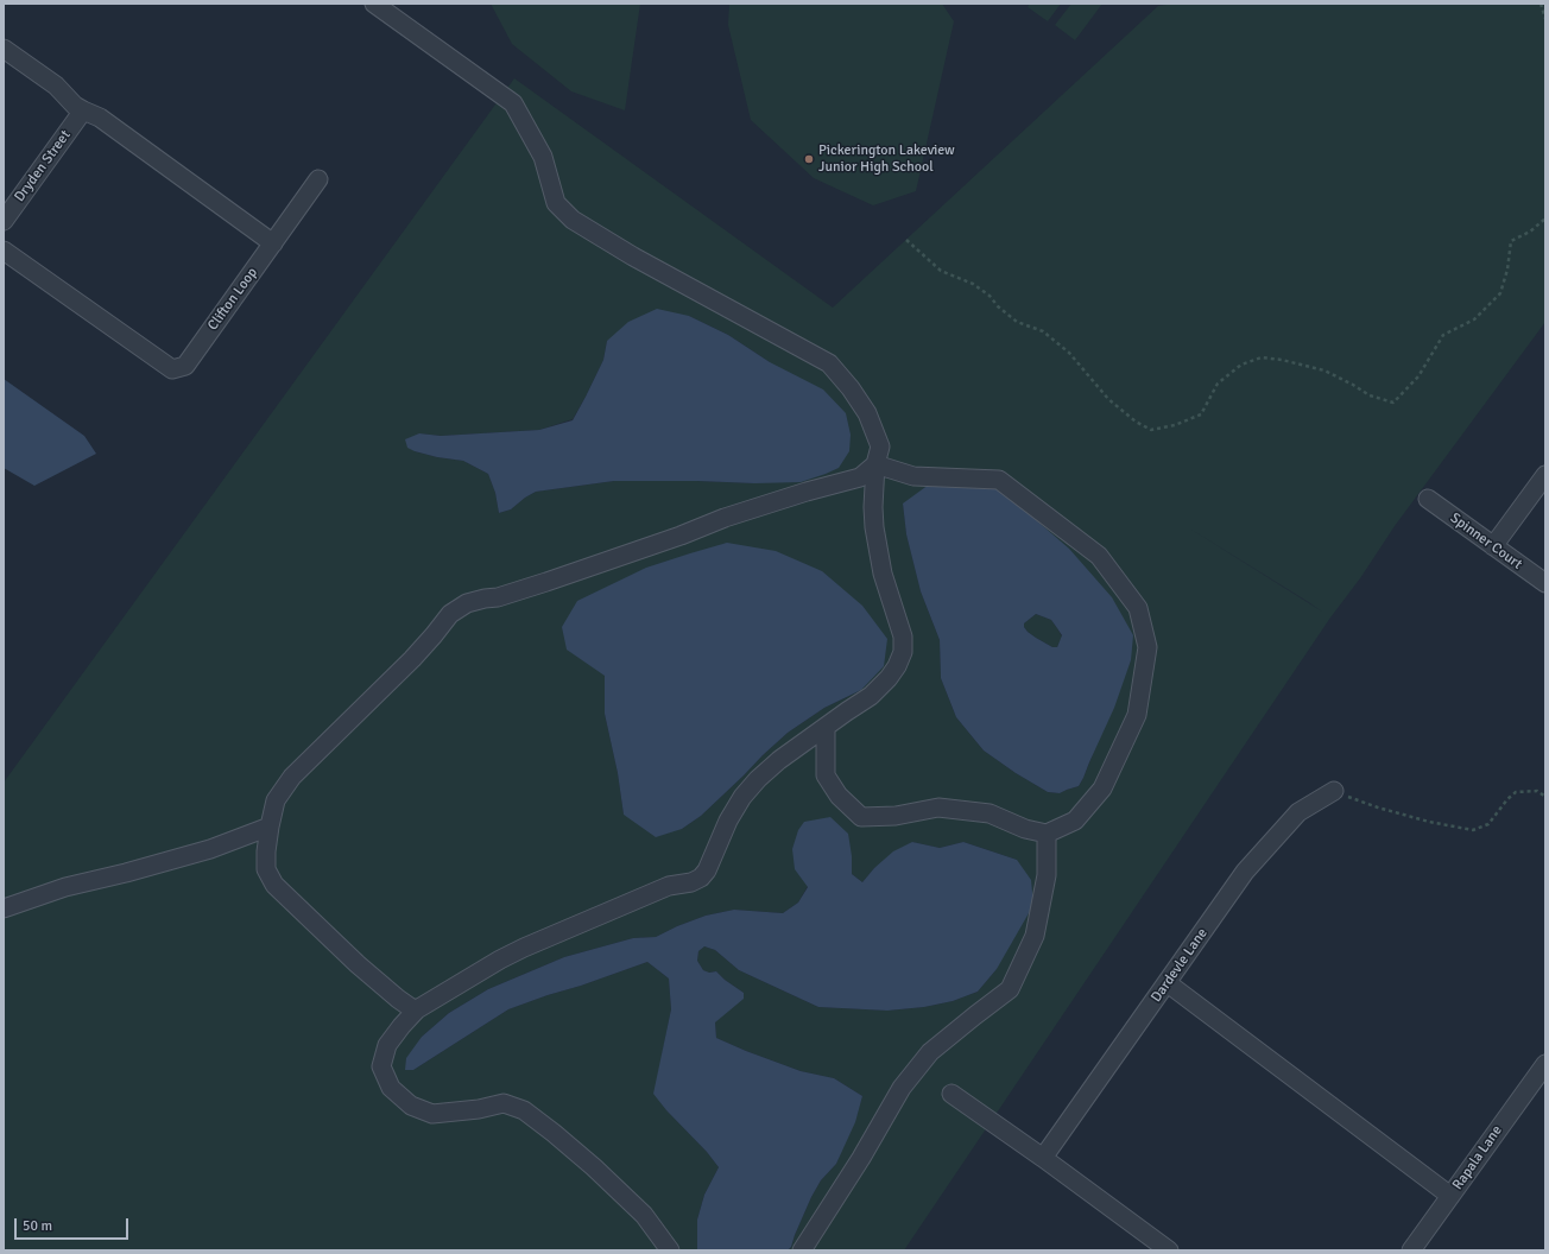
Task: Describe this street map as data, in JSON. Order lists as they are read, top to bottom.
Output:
{
  "streets": {
    "street": [
      "Dryden Street",
      "Clifton Loop",
      "Spinner Court",
      "Dardevle Lane",
      "Rapala Lane"
    ]
  },
  "places": ["Pickerington Lakeview Junior High School"],
  "scale_bar": "50 m"
}
